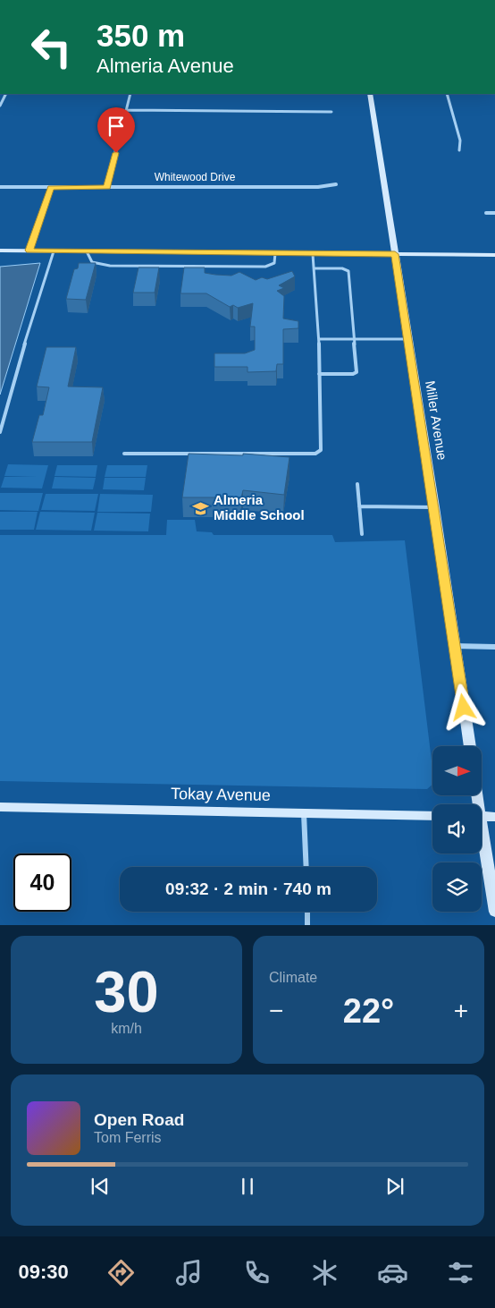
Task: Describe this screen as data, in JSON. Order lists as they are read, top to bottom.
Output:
{
  "streets": {
    "street": ["Whitewood Drive", "Miller Avenue", "Tokay Avenue"]
  },
  "places": {
    "school or university": ["Almeria Middle School"]
  },
  "north": "right",
  "page": {
    "turn": ["350 m", "Almeria Avenue"],
    "limit": "40",
    "trip": "09:32 · 2 min · 740 m",
    "tile": [
      ["30", "km/h"],
      "Climate"
    ],
    "heat": ["−", "22°", "+"],
    "song": ["Open Road", "Tom Ferris"],
    "tabs": "09:30"
  }
}
